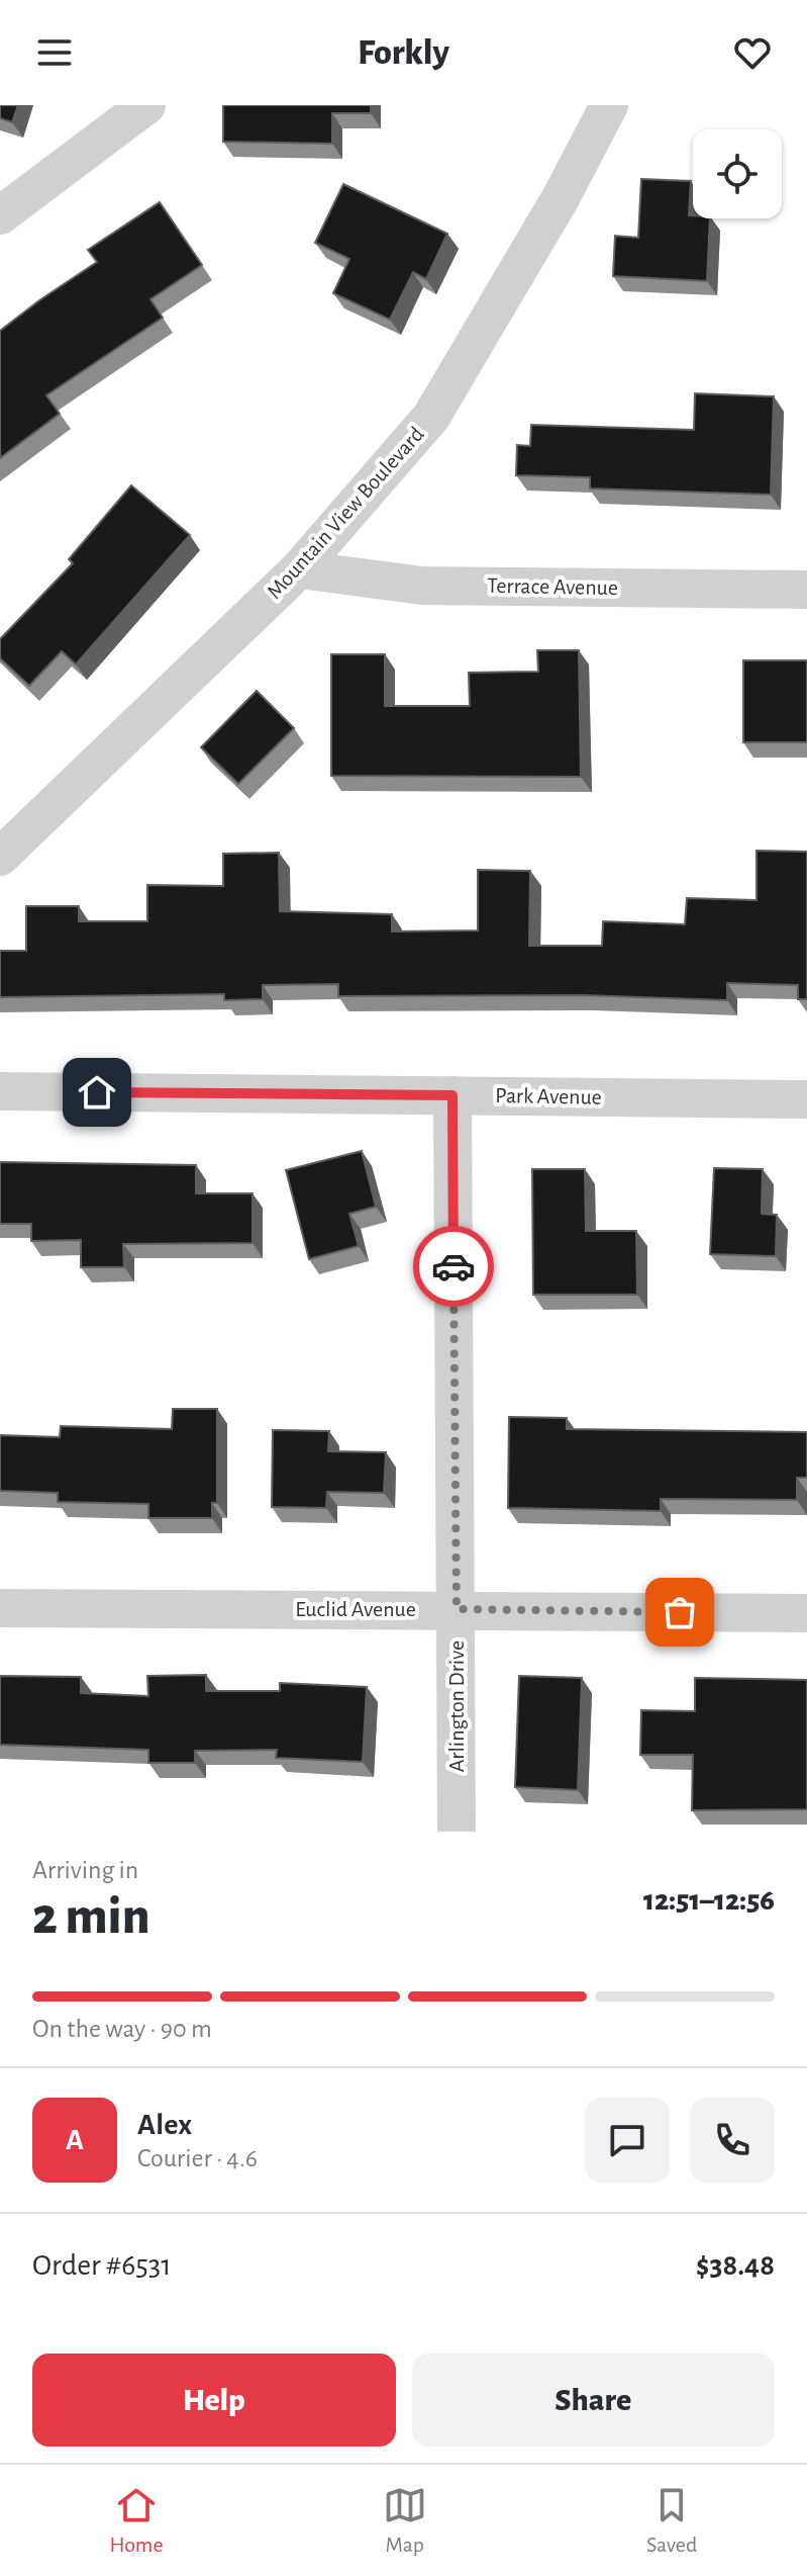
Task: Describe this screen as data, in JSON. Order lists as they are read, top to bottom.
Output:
{
  "streets": {
    "street": [
      "Mountain View Boulevard",
      "Terrace Avenue",
      "Park Avenue",
      "Euclid Avenue",
      "Arlington Drive"
    ]
  },
  "crossings": [
    ["Mountain View Boulevard", "Terrace Avenue"],
    ["Park Avenue", "Arlington Drive"],
    ["Euclid Avenue", "Arlington Drive"]
  ],
  "page": {
    "header": "Forkly",
    "heading": ["2 min", "Arriving in", "12:51–12:56"],
    "panel": [
      "Alex",
      "Courier · 4.6",
      "Order #6531",
      "$38.48"
    ],
    "bar": "On the way · 90 m",
    "round": "A",
    "buttons": ["Help", "Share"],
    "tabs": ["Home", "Map", "Saved"]
  }
}
